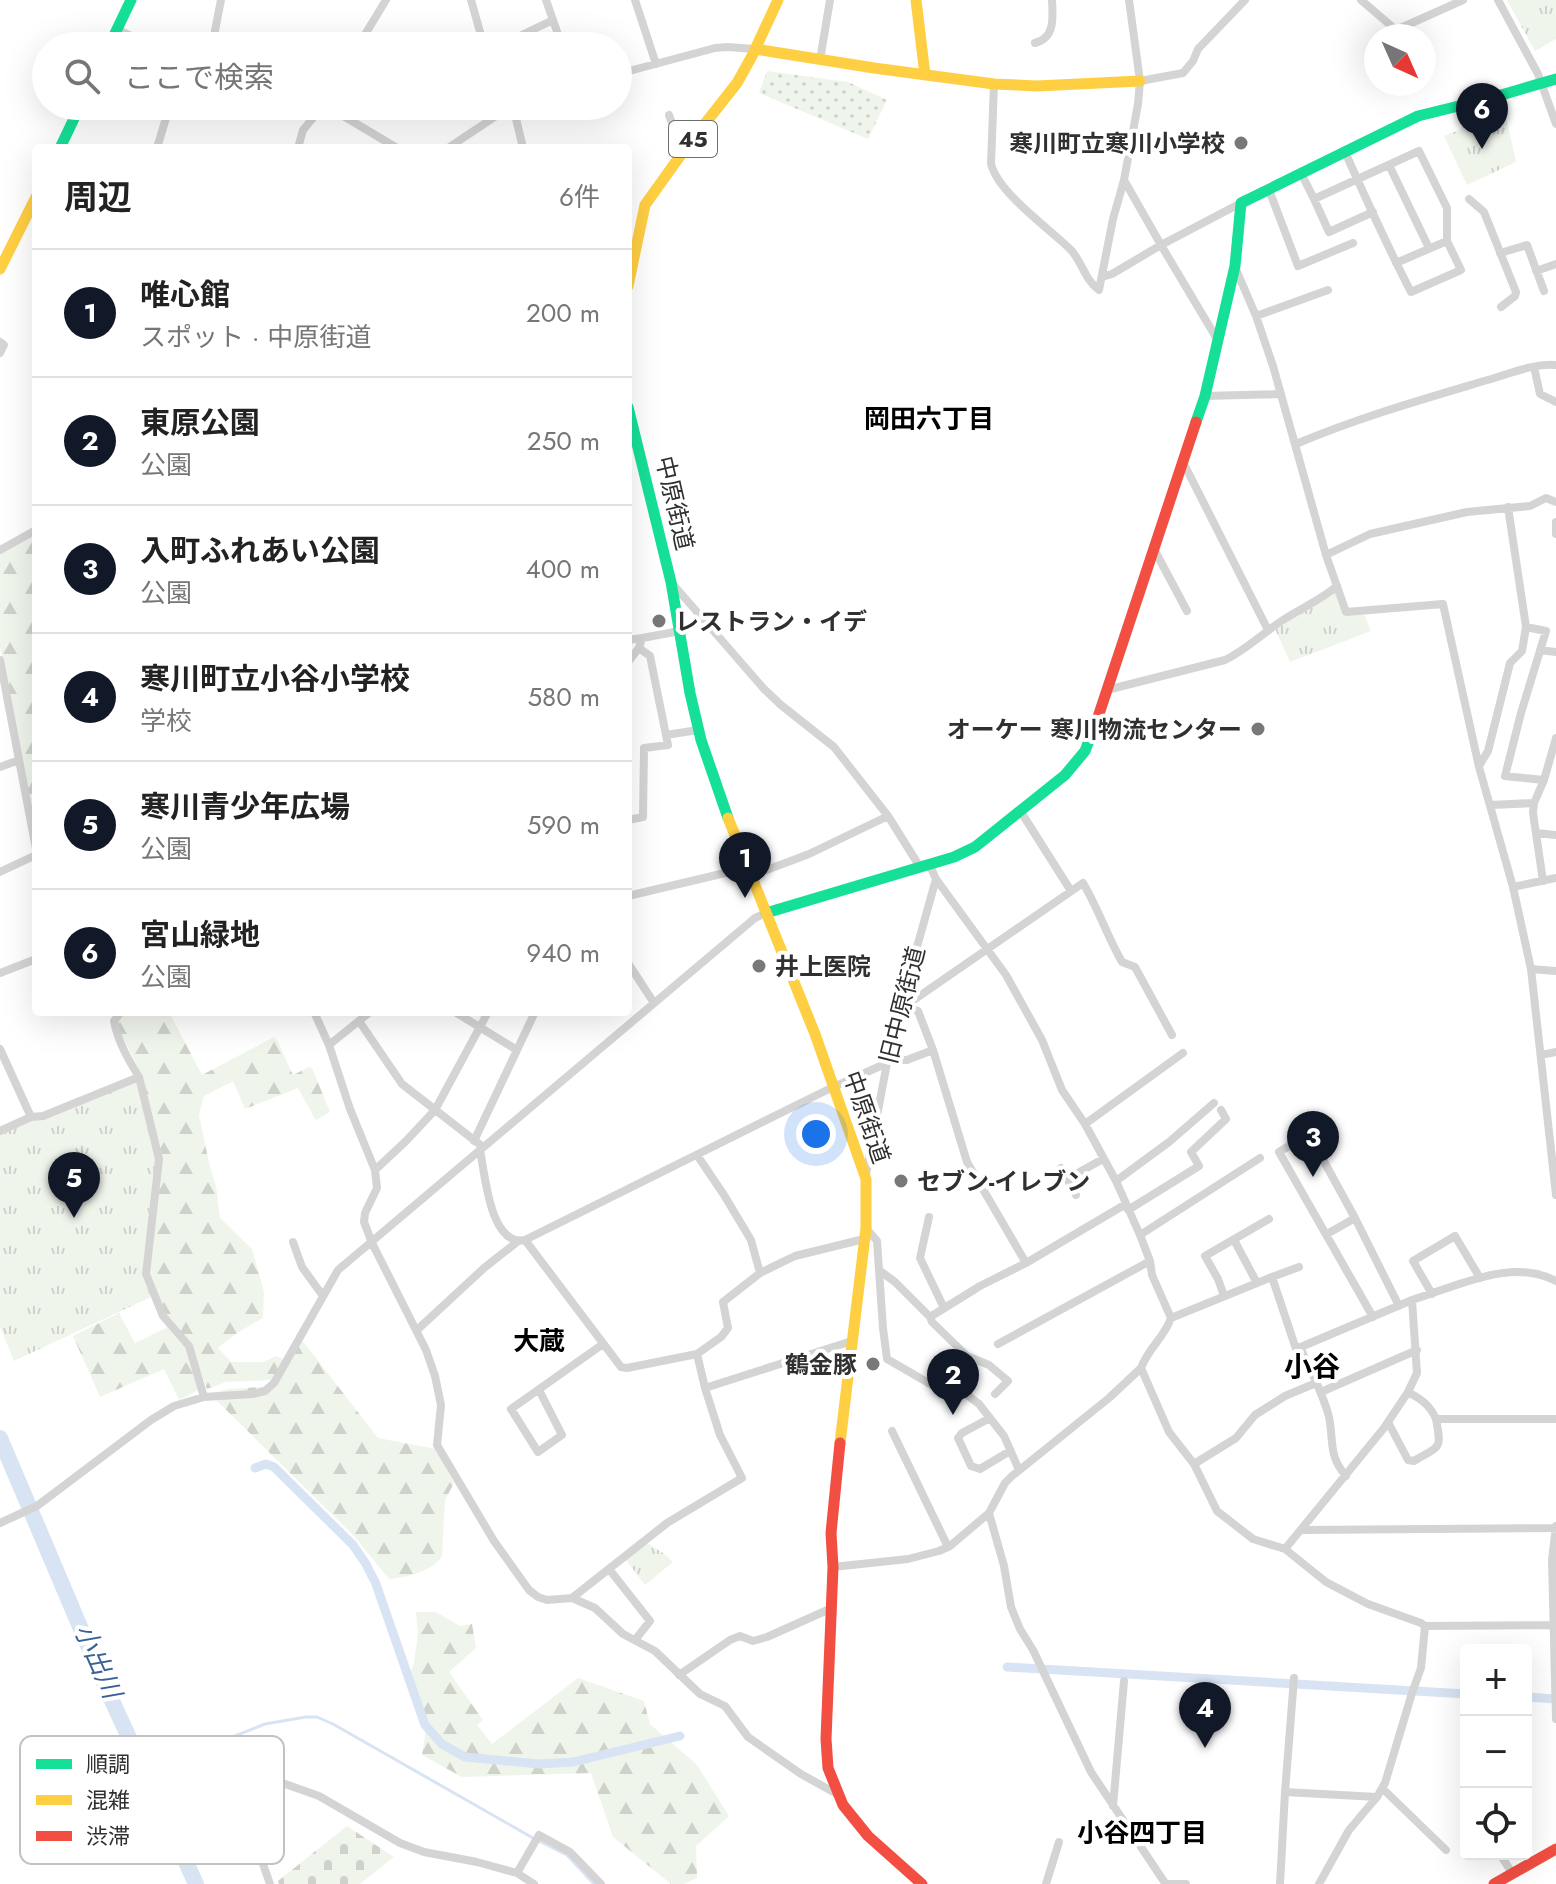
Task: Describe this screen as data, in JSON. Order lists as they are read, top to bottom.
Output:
{
  "streets": {
    "main road": ["45", "中原街道"],
    "street": ["旧中原街道"]
  },
  "crossings": [
    ["中原街道", "旧中原街道"]
  ],
  "districts": [
    "岡田六丁目",
    "大蔵",
    "小谷",
    "小谷四丁目"
  ],
  "water": ["小出川"],
  "places": [
    "寒川町立寒川小学校",
    "レストラン・イデ",
    "オーケー 寒川物流センター",
    "井上医院",
    "セブン-イレブン",
    "鶴金豚"
  ],
  "legend": ["順調", "混雑", "渋滞"],
  "north": "bottom right",
  "page": {
    "search": "ここで検索",
    "pins": [
      "6",
      "1",
      "3",
      "5",
      "2",
      "4"
    ],
    "heading": ["周辺", "6件"],
    "list": [
      {
        "mark": "1",
        "name": "唯心館",
        "note": "スポット · 中原街道",
        "value": "200 m"
      },
      {
        "mark": "2",
        "name": "東原公園",
        "note": "公園",
        "value": "250 m"
      },
      {
        "mark": "3",
        "name": "入町ふれあい公園",
        "note": "公園",
        "value": "400 m"
      },
      {
        "mark": "4",
        "name": "寒川町立小谷小学校",
        "note": "学校",
        "value": "580 m"
      },
      {
        "mark": "5",
        "name": "寒川青少年広場",
        "note": "公園",
        "value": "590 m"
      },
      {
        "mark": "6",
        "name": "宮山緑地",
        "note": "公園",
        "value": "940 m"
      }
    ],
    "map_buttons": ["+", "−"]
  }
}
